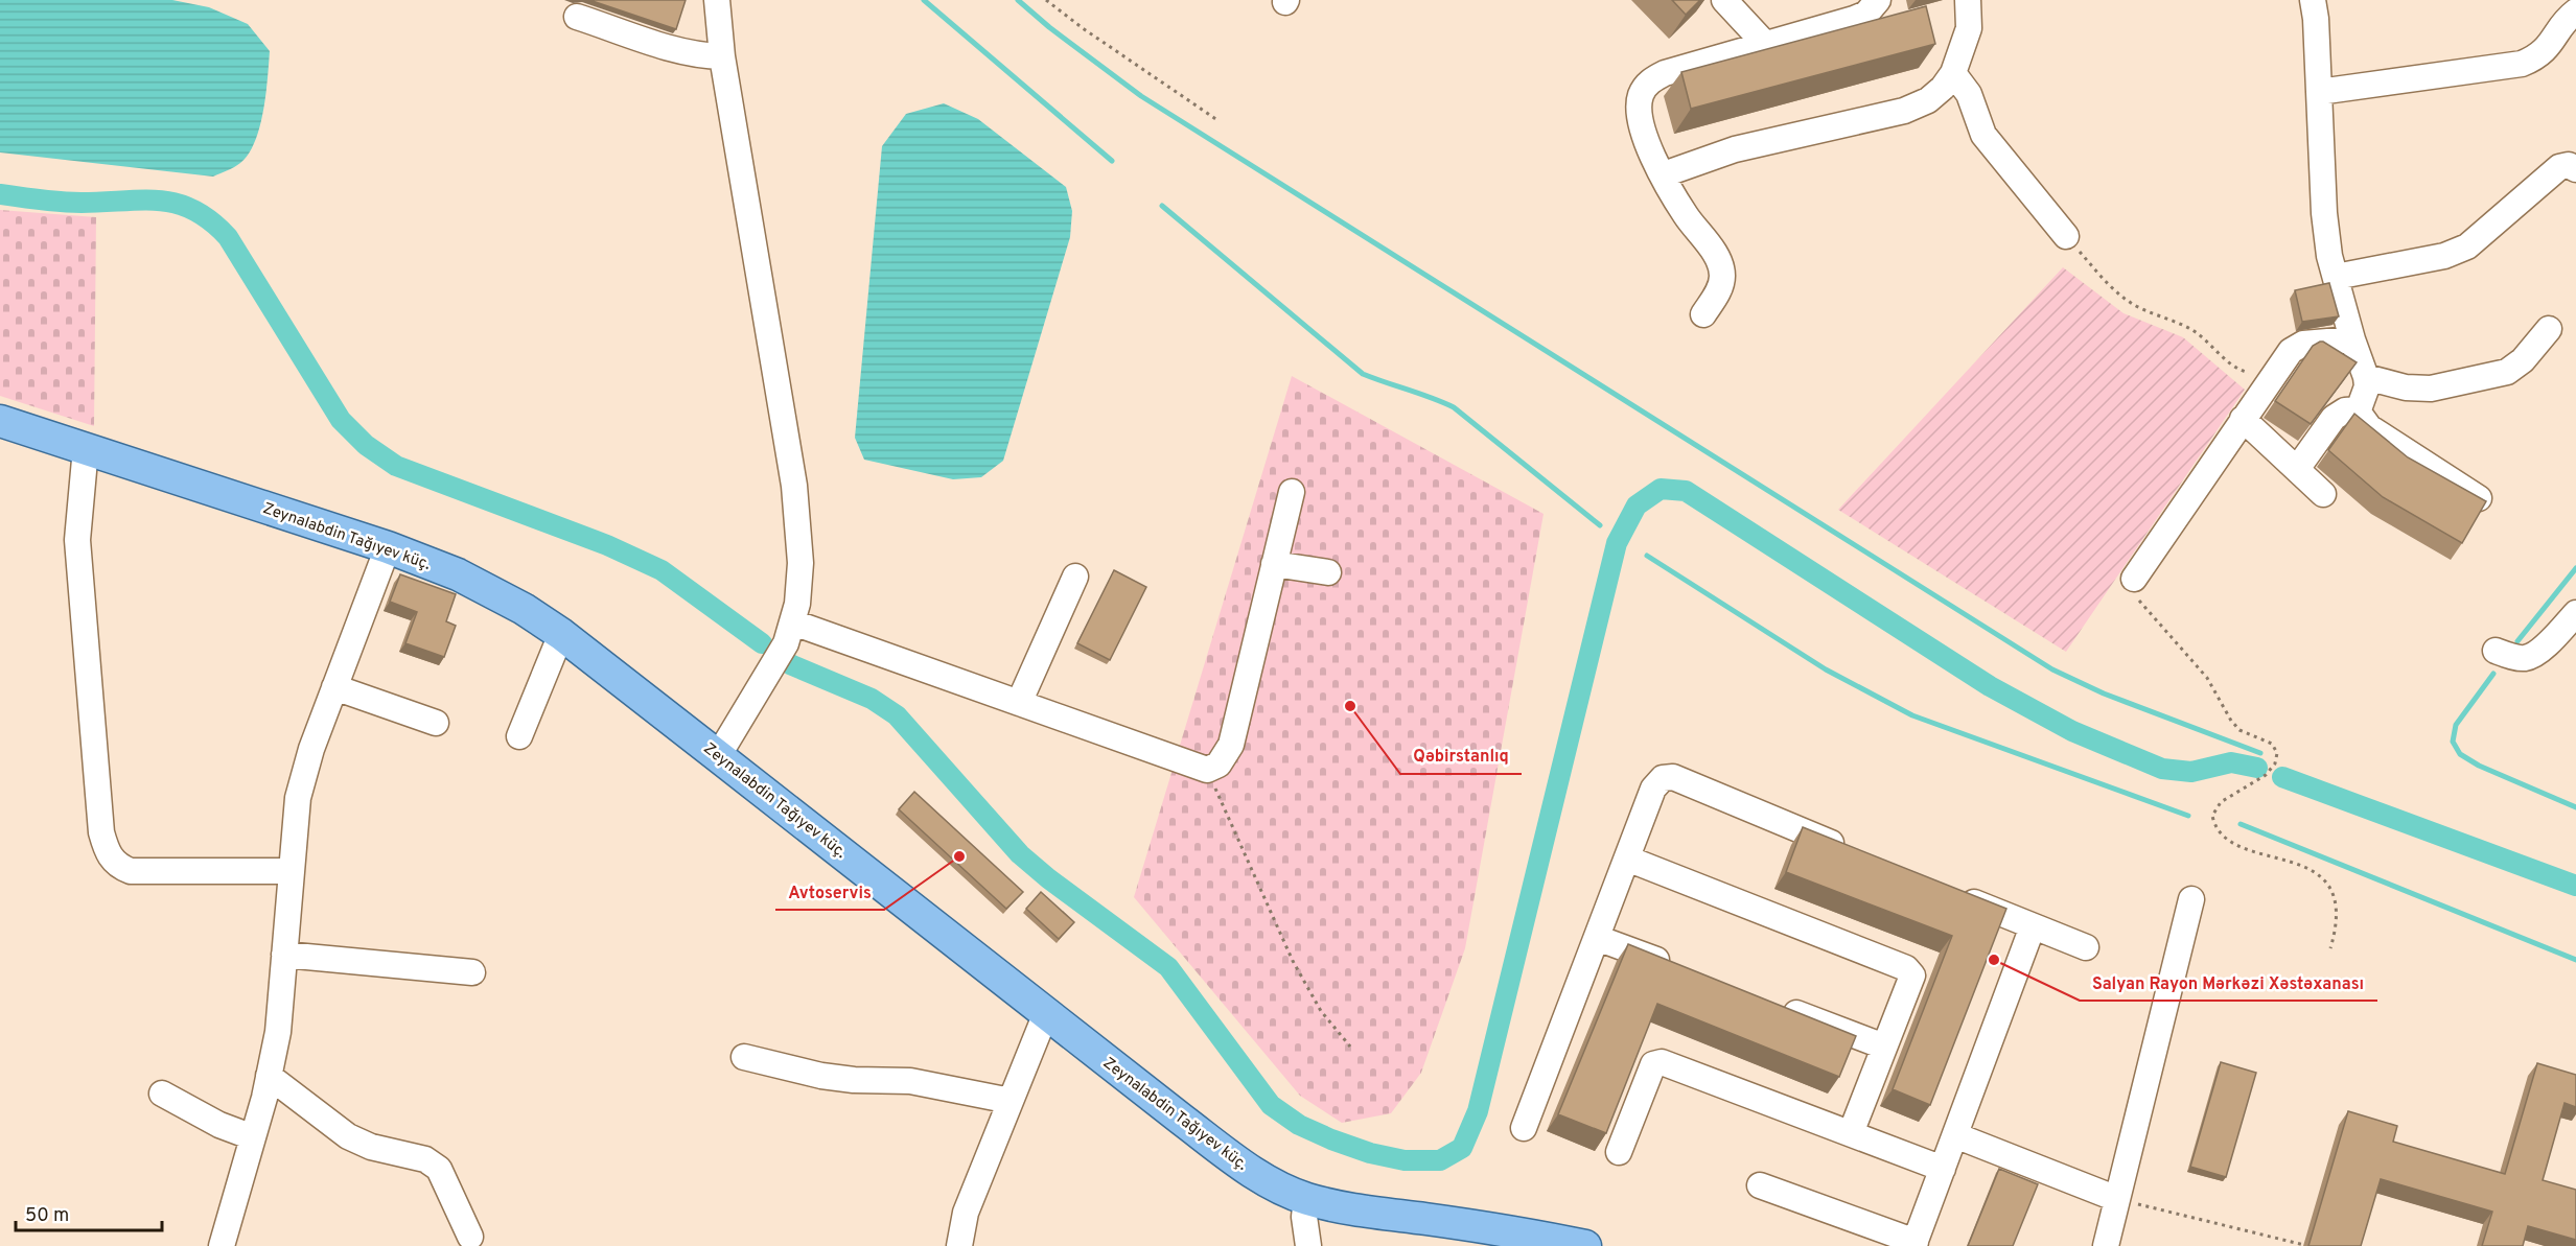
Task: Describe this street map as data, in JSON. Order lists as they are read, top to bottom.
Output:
{
  "streets": {
    "main road": ["Zeynalabdin Tağıyev küç."]
  },
  "places": ["Qəbirstanlıq", "Avtoservis", "Salyan Rayon Mərkəzi Xəstəxanası"],
  "scale_bar": "50 m"
}
